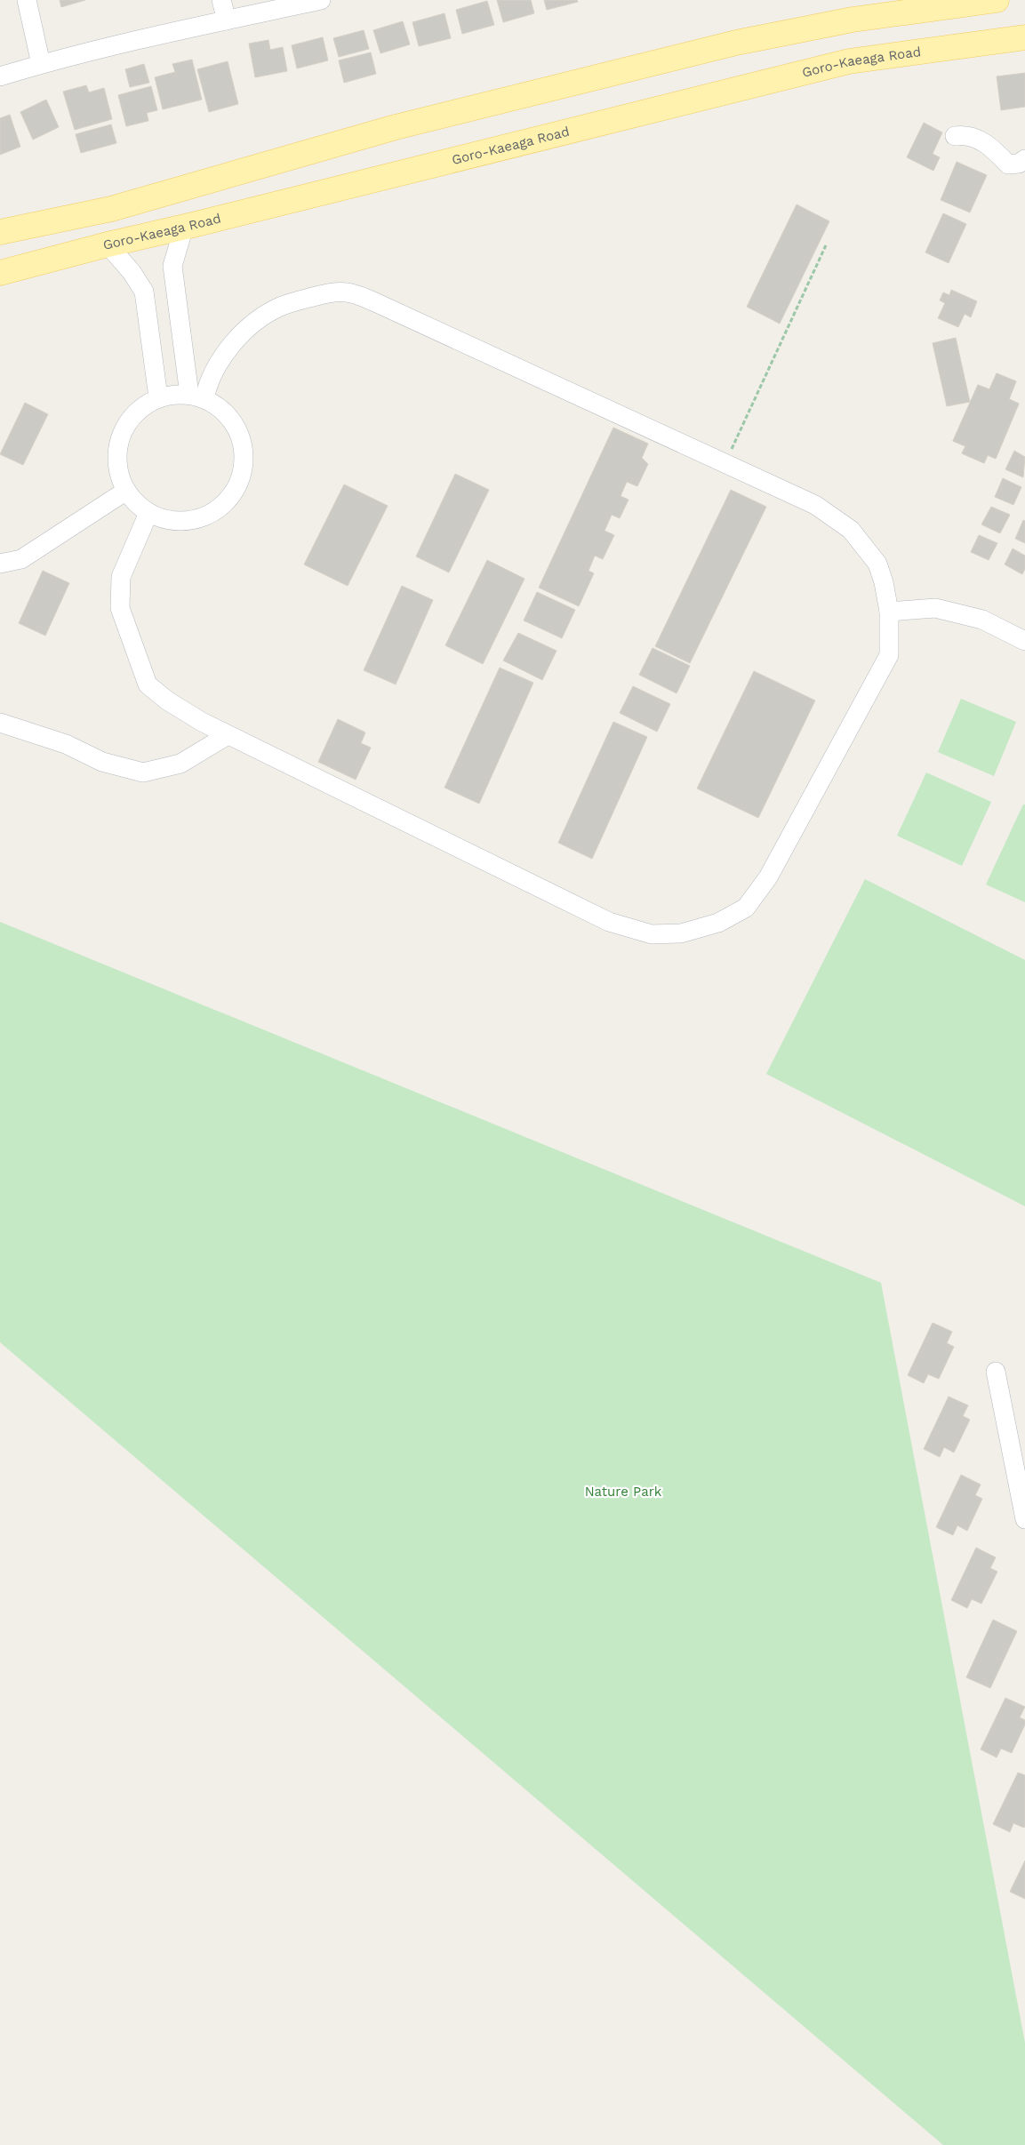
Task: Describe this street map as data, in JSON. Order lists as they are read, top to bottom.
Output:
{
  "streets": {
    "main road": ["Goro-Kaeaga Road"]
  },
  "parks": ["Nature Park"]
}
